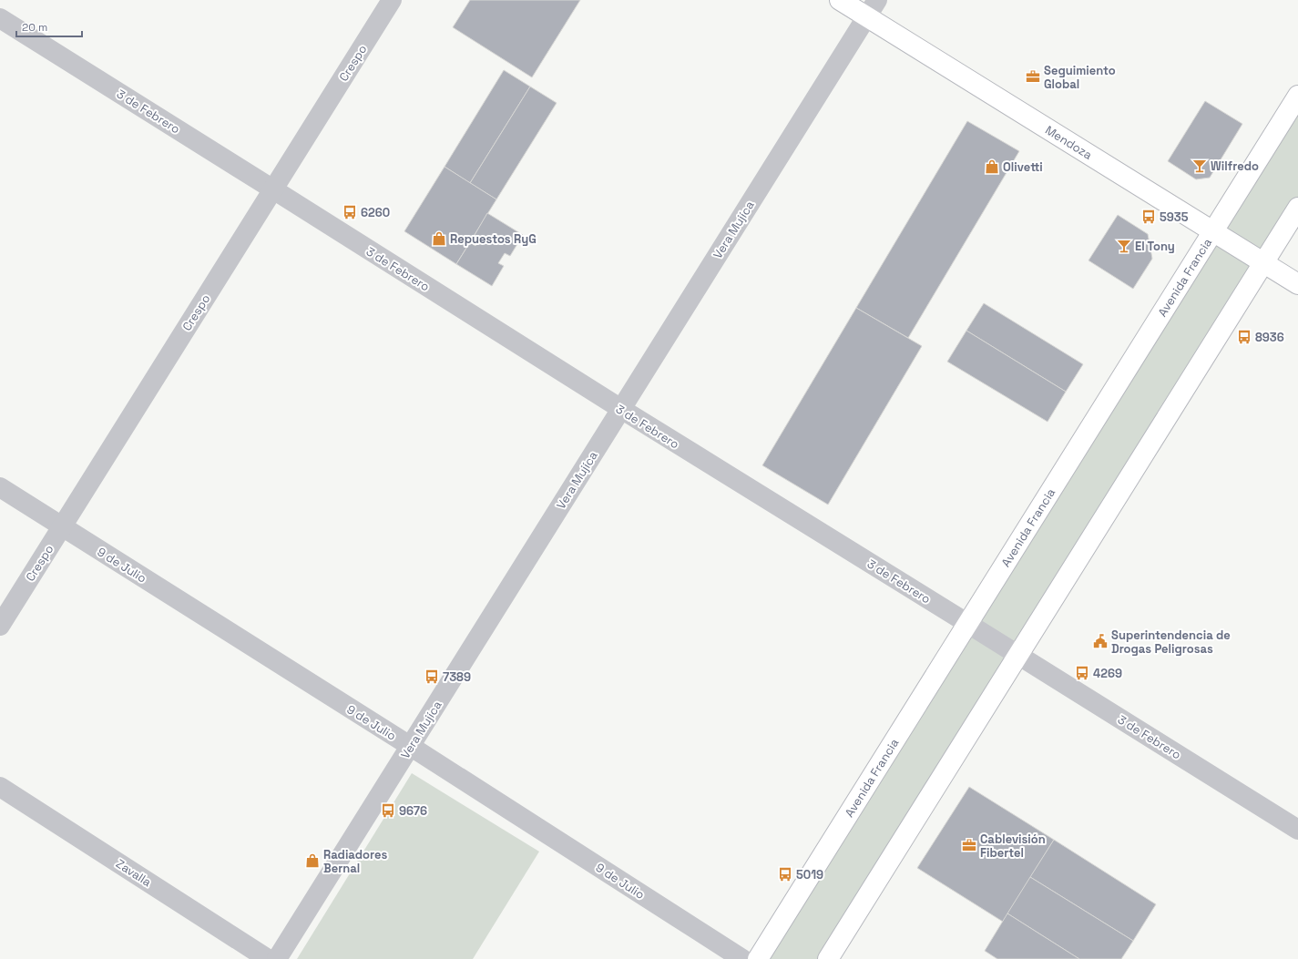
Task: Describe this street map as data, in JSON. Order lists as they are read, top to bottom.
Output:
{
  "streets": {
    "main road": ["Mendoza", "Avenida Francia"],
    "street": [
      "Crespo",
      "3 de Febrero",
      "Vera Mujíca",
      "9 de Julio",
      "Zavalla"
    ]
  },
  "crossings": [
    ["Crespo", "3 de Febrero"],
    ["Crespo", "9 de Julio"],
    ["3 de Febrero", "Vera Mujíca"],
    ["3 de Febrero", "Avenida Francia"],
    ["Mendoza", "Vera Mujíca"],
    ["Mendoza", "Avenida Francia"],
    ["Vera Mujíca", "9 de Julio"]
  ],
  "places": {
    "office": ["Seguimiento Global", "Cablevisión Fibertel"],
    "bar": ["Wilfredo", "El Tony"],
    "shop": ["Olivetti", "Repuestos RyG", "Radiadores Bernal"],
    "bus stop": [
      "6260",
      "5935",
      "8936",
      "4269",
      "7389",
      "9676",
      "5019"
    ],
    "public building": ["Superintendencia de Drogas Peligrosas"]
  },
  "scale_bar": "20 m"
}
